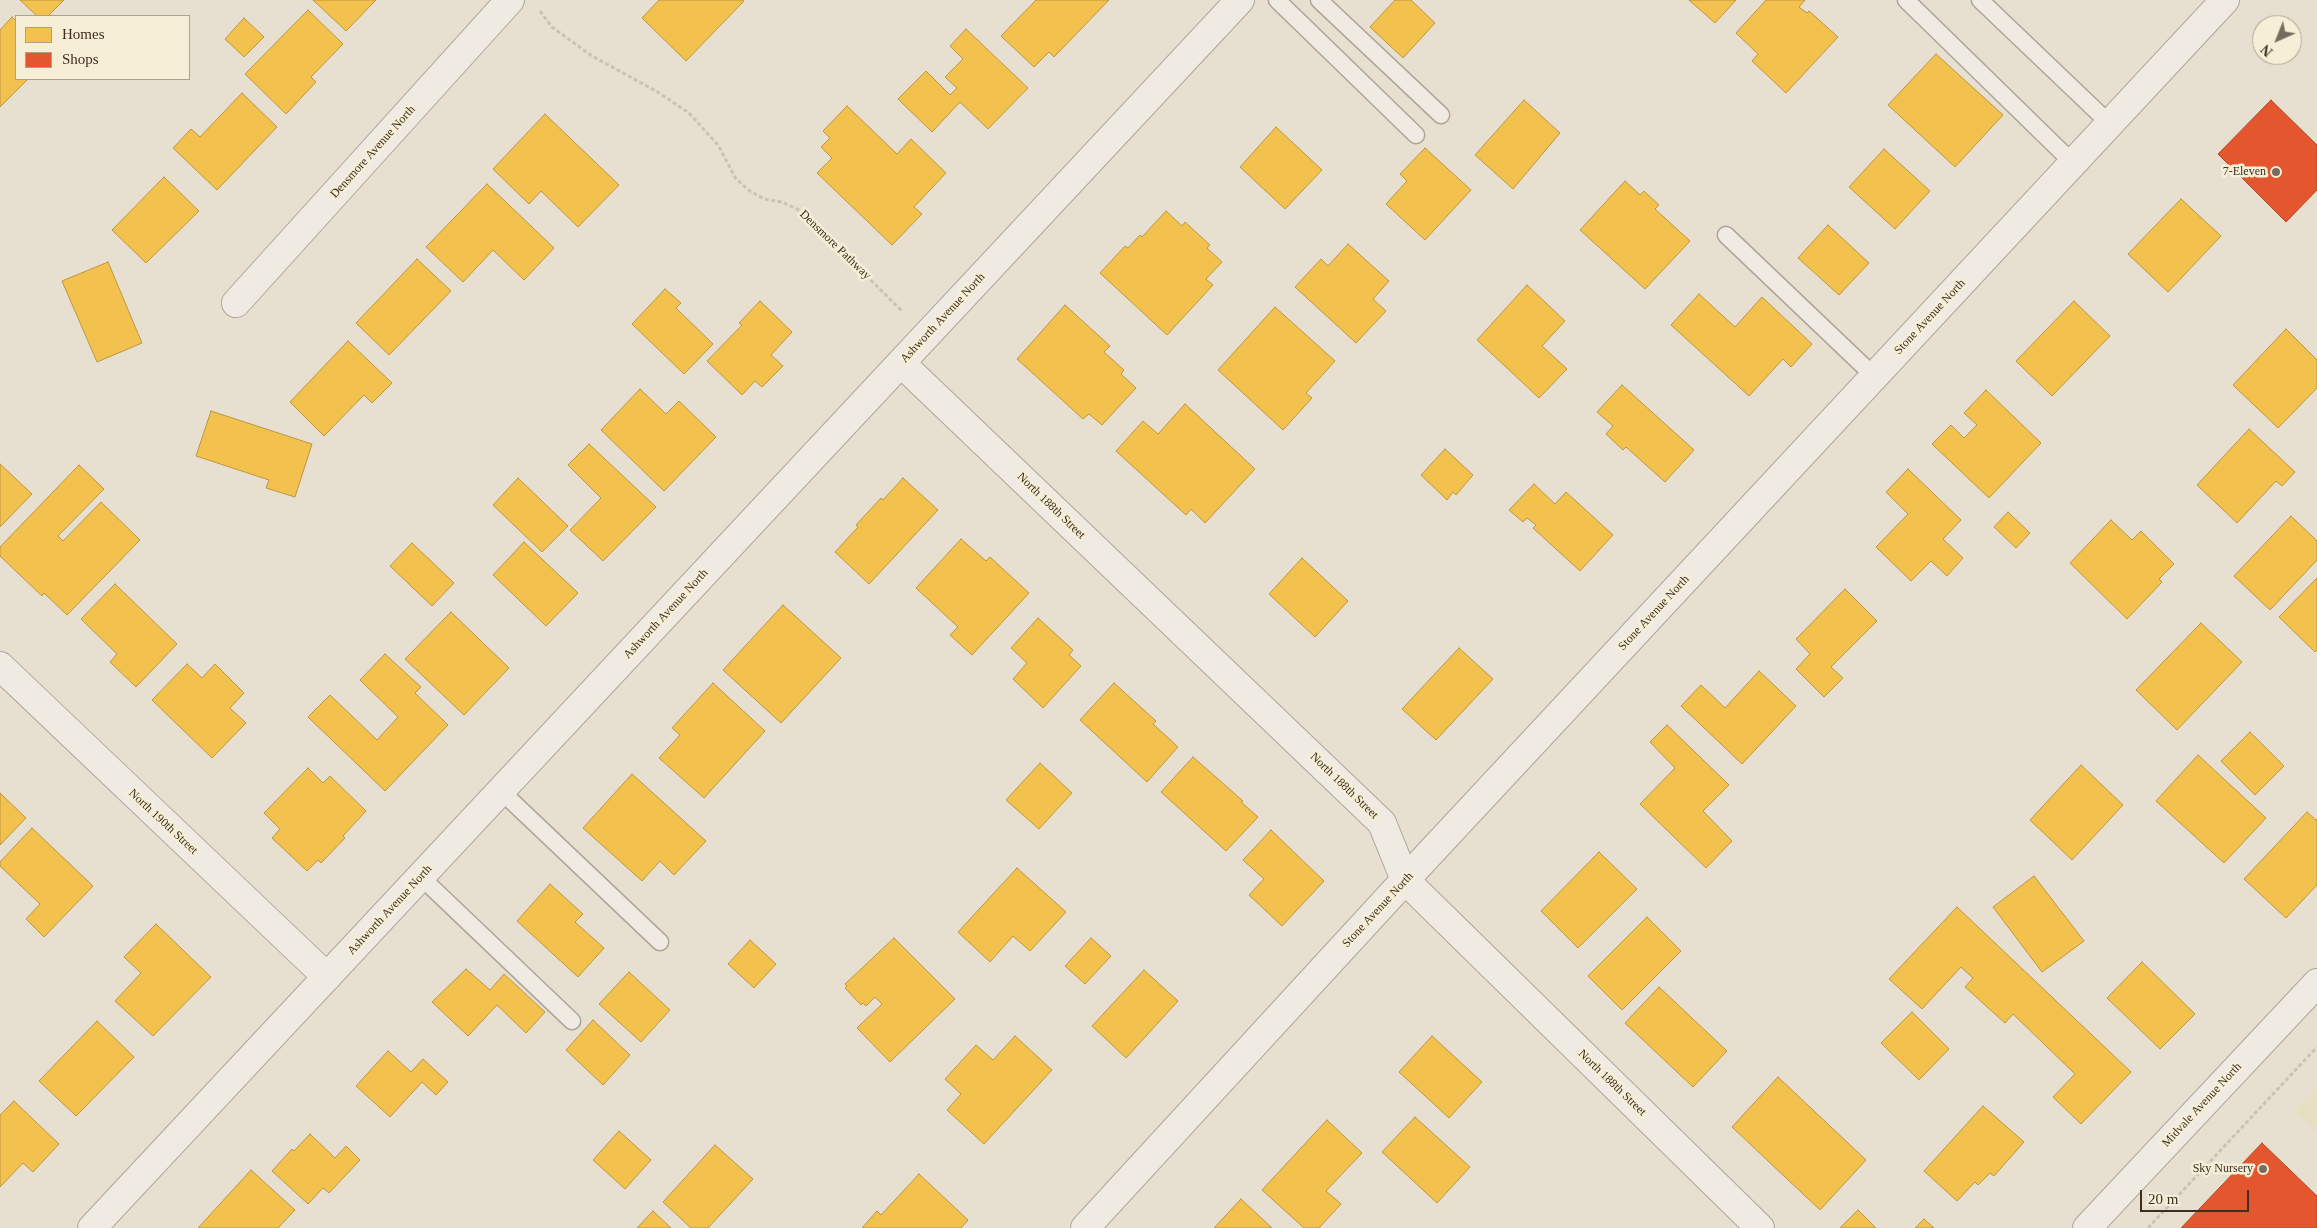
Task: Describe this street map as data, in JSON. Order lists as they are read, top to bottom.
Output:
{
  "streets": {
    "street": [
      "Densmore Avenue North",
      "Stone Avenue North",
      "Ashworth Avenue North",
      "North 188th Street",
      "North 190th Street",
      "Midvale Avenue North"
    ],
    "path": ["Densmore Pathway"]
  },
  "crossings": [
    ["Densmore Pathway", "Ashworth Avenue North"],
    ["Stone Avenue North", "North 188th Street"],
    ["Ashworth Avenue North", "North 188th Street"],
    ["Ashworth Avenue North", "North 190th Street"]
  ],
  "places": ["7-Eleven", "Sky Nursery"],
  "legend": ["Homes", "Shops"],
  "scale_bar": "20 m",
  "north": "bottom left"
}
